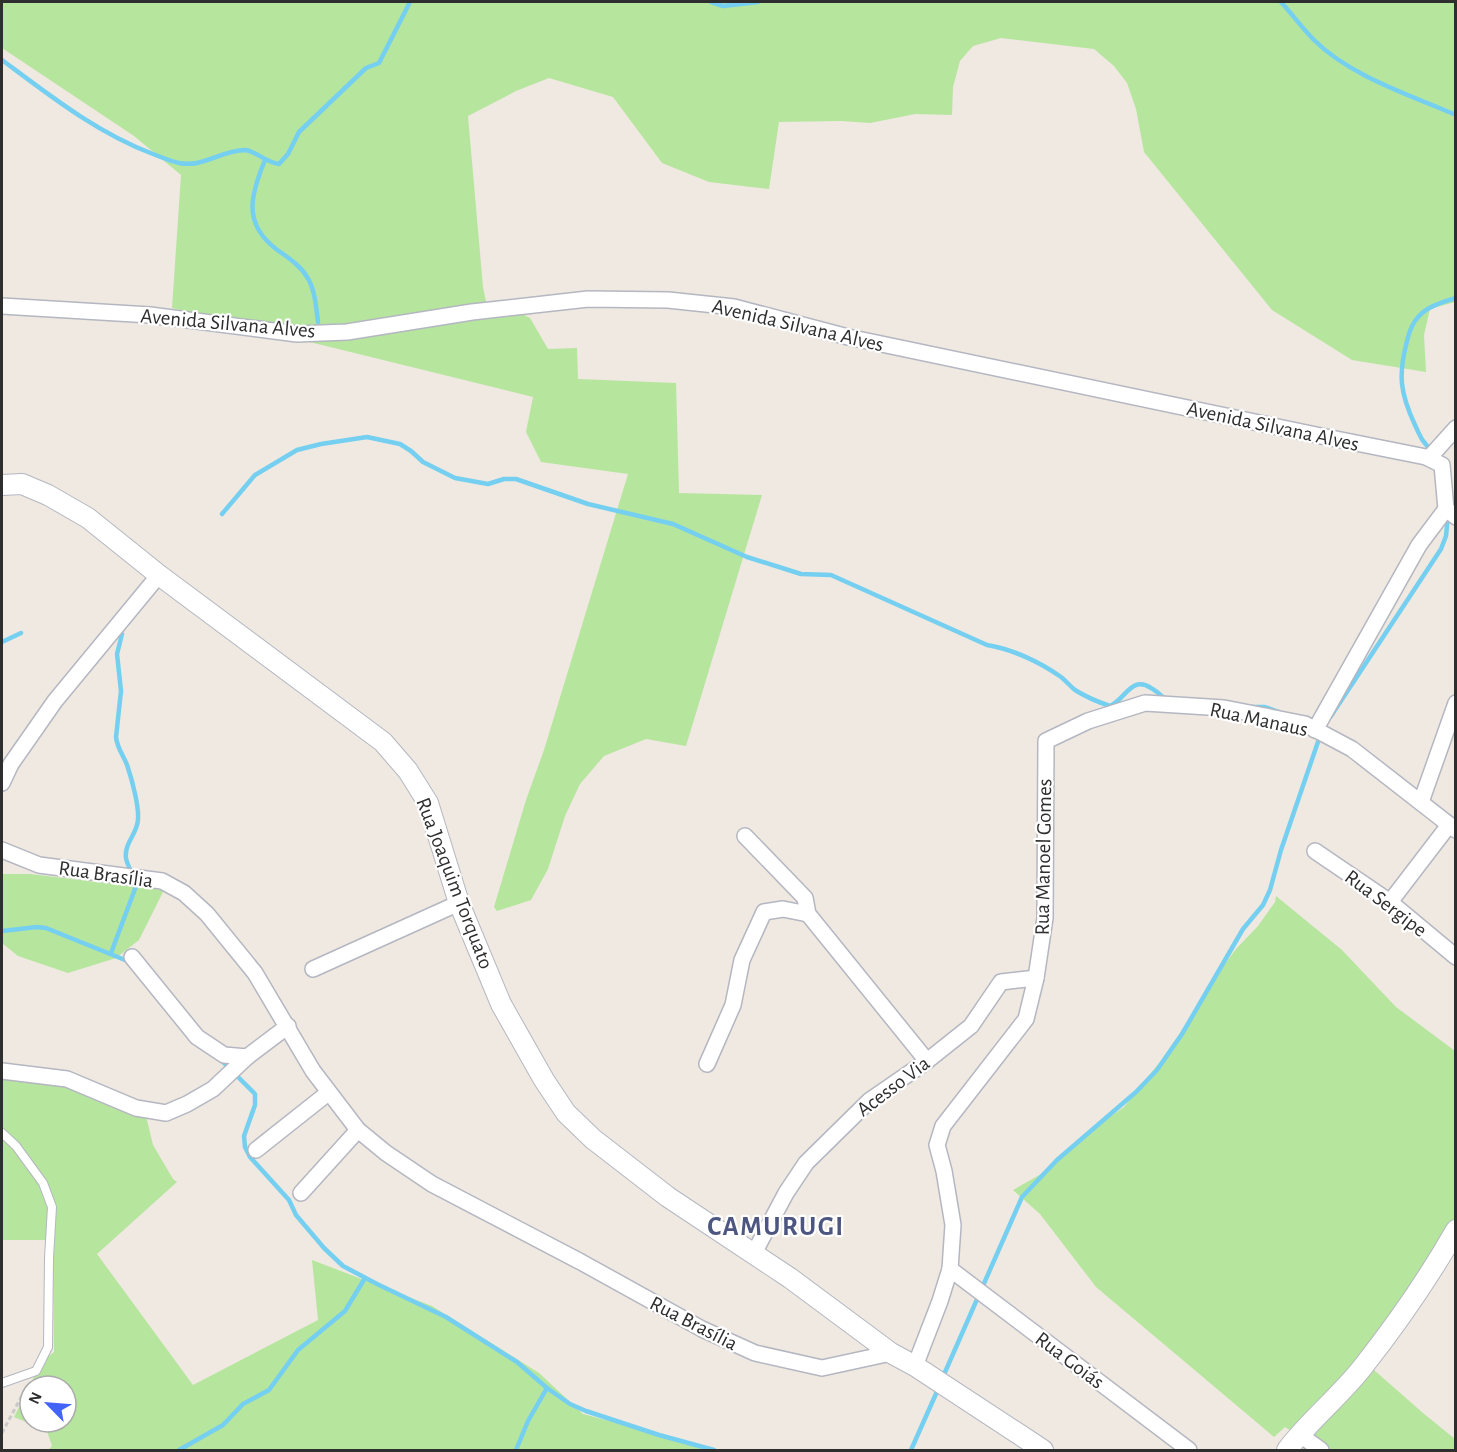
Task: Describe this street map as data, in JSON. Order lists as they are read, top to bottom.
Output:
{
  "streets": {
    "street": [
      "Avenida Silvana Alves",
      "Rua Manaus",
      "Rua Manoel Gomes",
      "Rua Brasília",
      "Rua Joaquim Torquato",
      "Rua Sergipe",
      "Acesso Via",
      "Rua Goiás"
    ]
  },
  "crossings": [
    ["Rua Manaus", "Rua Manoel Gomes"],
    ["Rua Manaus", "Rua Sergipe"],
    ["Rua Manoel Gomes", "Acesso Via"],
    ["Rua Manoel Gomes", "Rua Goiás"],
    ["Rua Brasília", "Rua Joaquim Torquato"],
    ["Rua Joaquim Torquato", "Acesso Via"]
  ],
  "districts": ["CAMURUGI"],
  "north": "top left"
}
